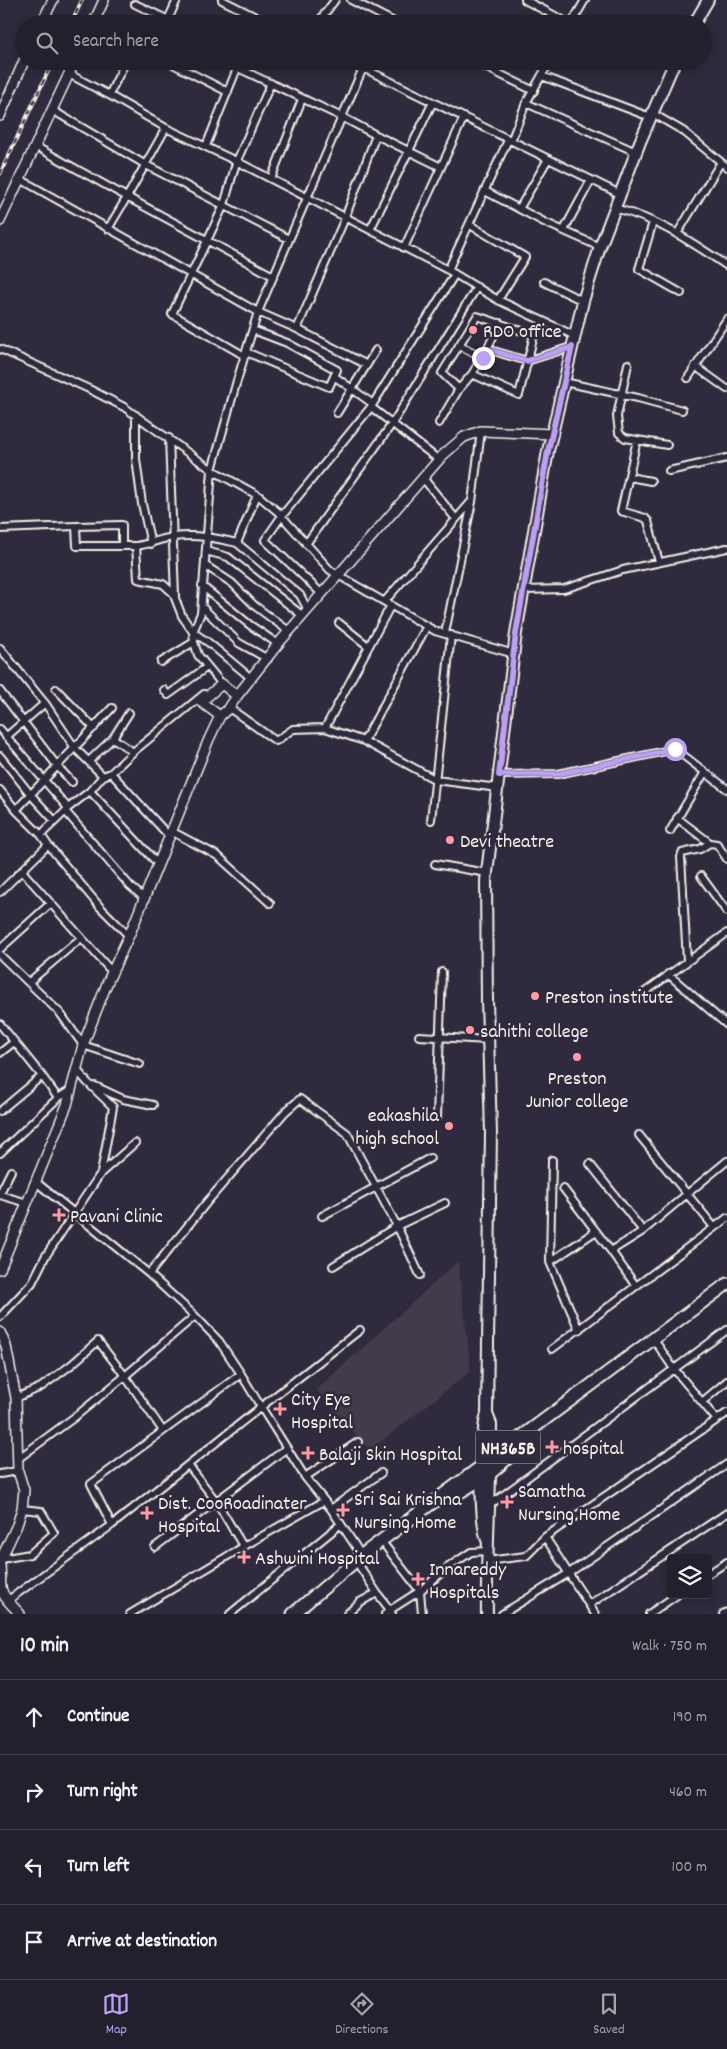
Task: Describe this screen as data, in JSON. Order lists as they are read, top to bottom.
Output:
{
  "streets": {
    "highway": ["NH365B"]
  },
  "places": {
    "other": [
      "RDO office",
      "Devi theatre",
      "Preston institute",
      "sahithi college",
      "Preston Junior college",
      "eakashila high school"
    ],
    "health": [
      "Pavani Clinic",
      "City Eye Hospital",
      "hospital",
      "Balaji Skin Hospital",
      "Samatha Nursing Home",
      "Sri Sai Krishna Nursing Home",
      "Dist. CooRoadinater Hospital",
      "Ashwini Hospital",
      "Innareddy Hospitals"
    ]
  },
  "page": {
    "search": "Search here",
    "heading": ["10 min", "Walk · 750 m"],
    "list": [
      ["Continue", "190 m"],
      ["Turn right", "460 m"],
      ["Turn left", "100 m"],
      "Arrive at destination"
    ],
    "nav": ["Map", "Directions", "Saved"]
  }
}
